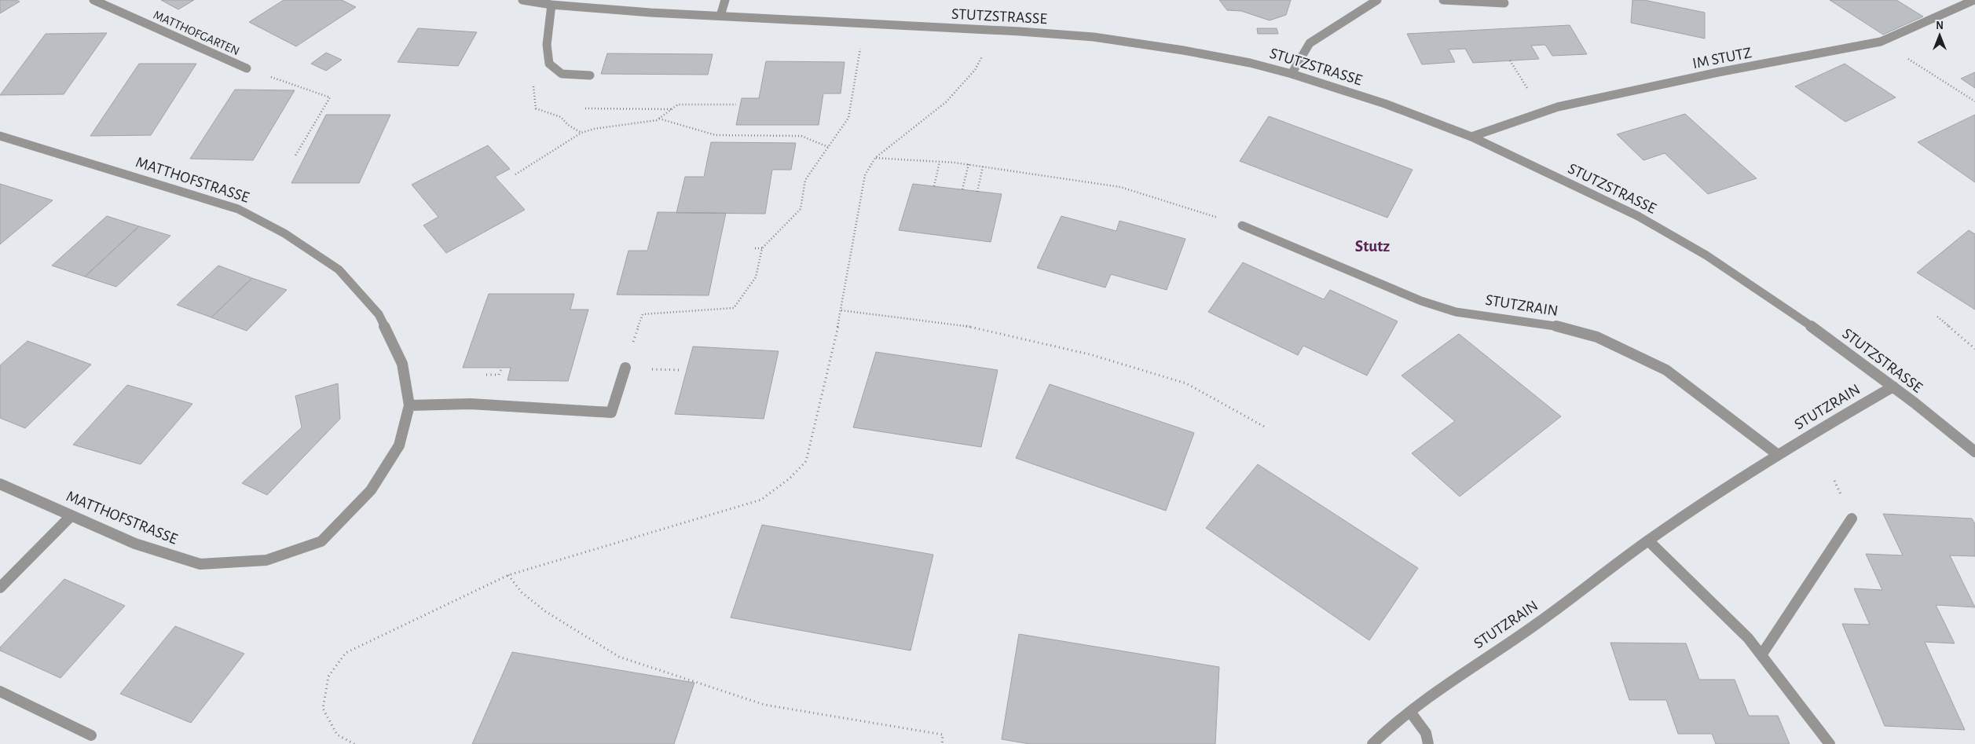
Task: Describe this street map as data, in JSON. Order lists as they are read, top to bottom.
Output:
{
  "streets": {
    "street": [
      "STUTZSTRASSE",
      "MATTHOFGARTEN",
      "IM STUTZ",
      "MATTHOFSTRASSE",
      "STUTZRAIN"
    ]
  },
  "crossings": [
    ["STUTZSTRASSE", "IM STUTZ"],
    ["STUTZSTRASSE", "STUTZRAIN"]
  ],
  "districts": ["Stutz"],
  "north": "top"
}
